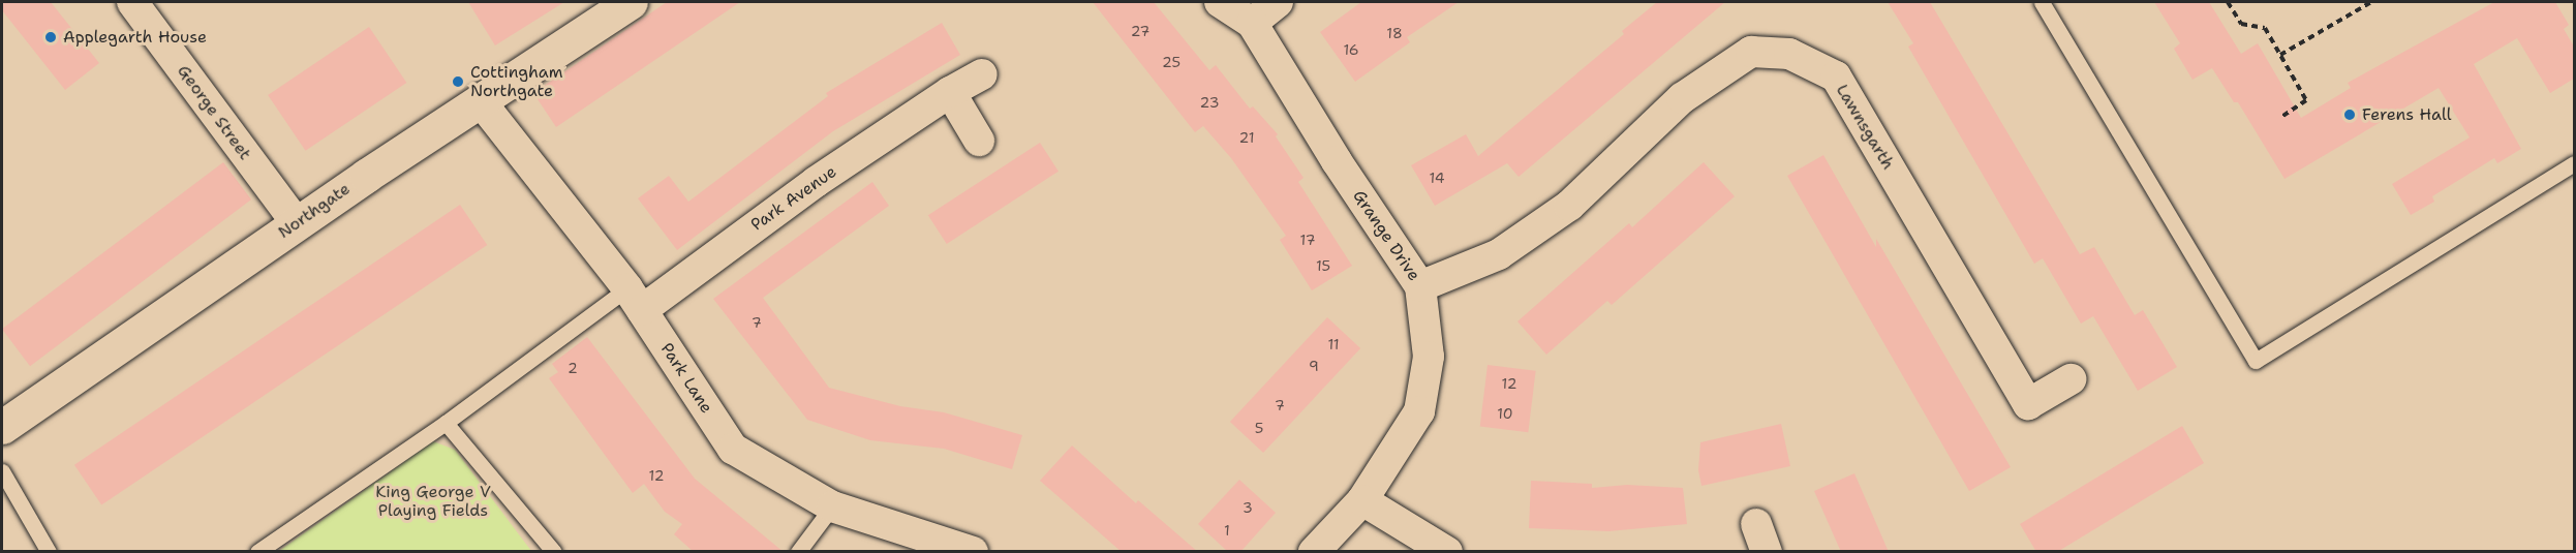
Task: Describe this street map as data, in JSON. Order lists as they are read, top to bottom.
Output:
{
  "streets": {
    "street": [
      "George Street",
      "Lawnsgarth",
      "Park Avenue",
      "Northgate",
      "Grange Drive",
      "Park Lane"
    ]
  },
  "crossings": [
    ["George Street", "Northgate"],
    ["Lawnsgarth", "Grange Drive"],
    ["Park Avenue", "Park Lane"],
    ["Northgate", "Park Lane"]
  ],
  "parks": ["King George V Playing Fields"],
  "places": ["Applegarth House", "Cottingham Northgate", "Ferens Hall"],
  "house_numbers": [
    "27",
    "18",
    "16",
    "25",
    "23",
    "21",
    "14",
    "17",
    "15",
    "7",
    "11",
    "9",
    "2",
    "12",
    "7",
    "10",
    "5",
    "12",
    "3",
    "1"
  ]
}
